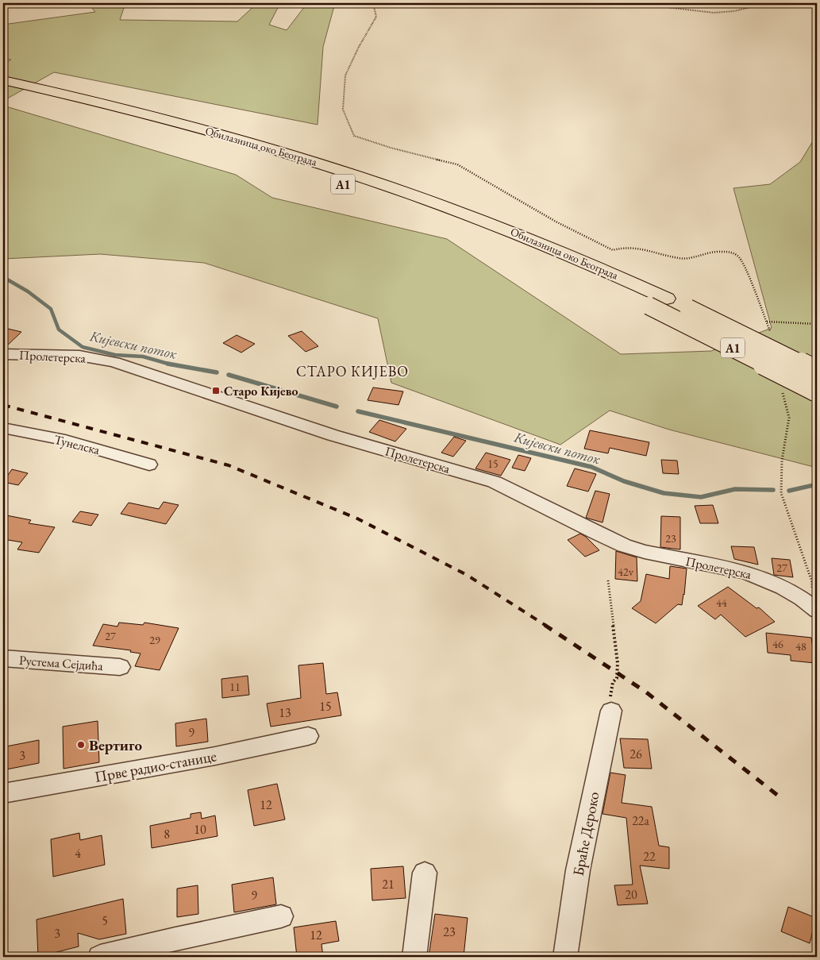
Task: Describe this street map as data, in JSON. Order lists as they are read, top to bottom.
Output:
{
  "streets": {
    "highway": ["Обилазница око Београда", "A1"],
    "street": [
      "Пролетерска",
      "Тунелска",
      "Рустема Сејдића",
      "Прве радио-станице",
      "Браће Дероко"
    ]
  },
  "districts": ["СТАРО КИЈЕВО"],
  "water": ["Кијевски поток"],
  "places": {
    "transit": ["Старо Кијево"],
    "other": ["Вертиго"]
  },
  "house_numbers": [
    "15",
    "23",
    "27",
    "42v",
    "44",
    "27",
    "29",
    "46",
    "48",
    "11",
    "15",
    "13",
    "9",
    "26",
    "3",
    "12",
    "22a",
    "10",
    "8",
    "4",
    "22",
    "21",
    "20",
    "9",
    "5",
    "23",
    "3",
    "12"
  ]
}
